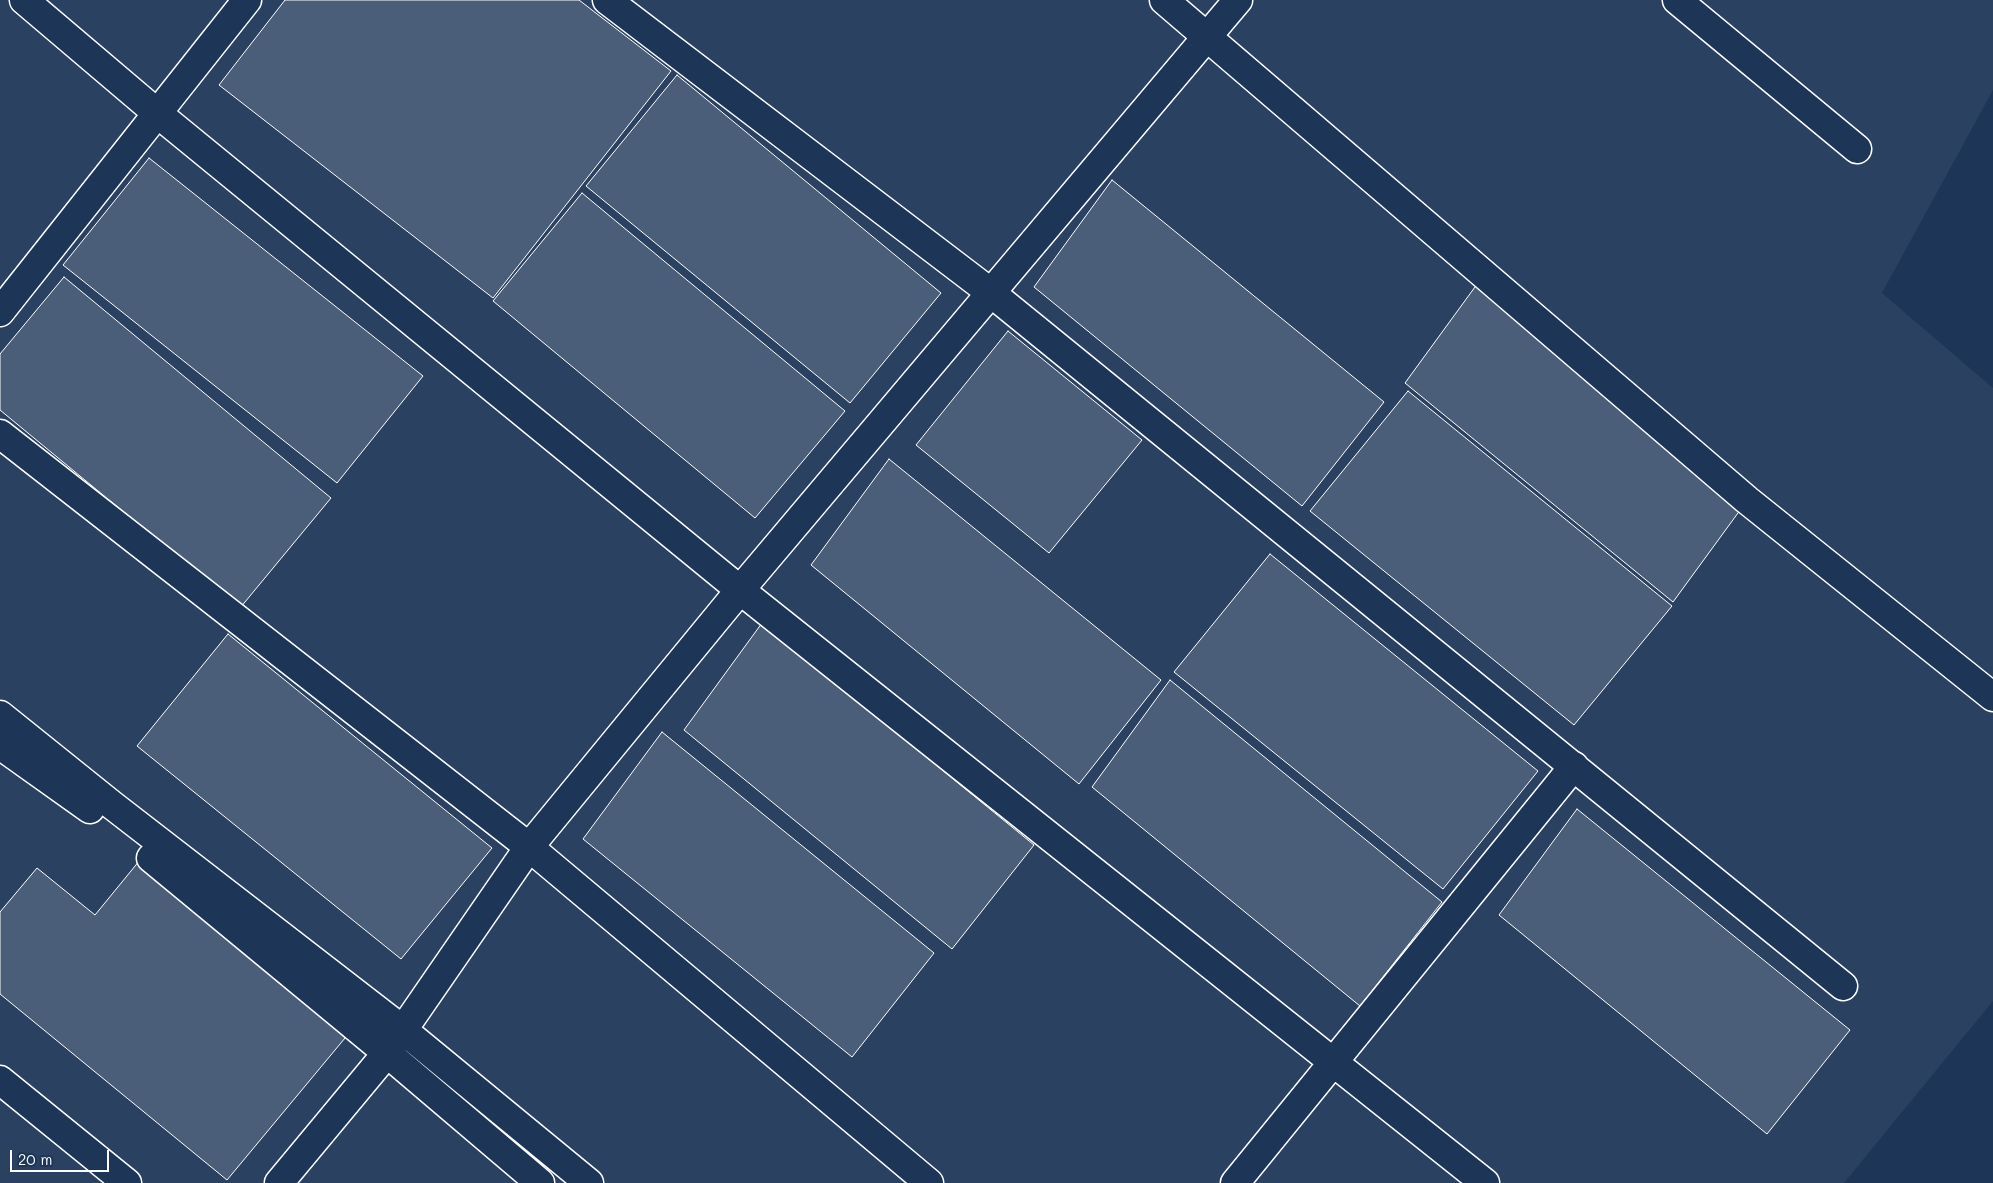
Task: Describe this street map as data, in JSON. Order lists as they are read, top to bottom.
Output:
{
  "scale_bar": "20 m"
}
